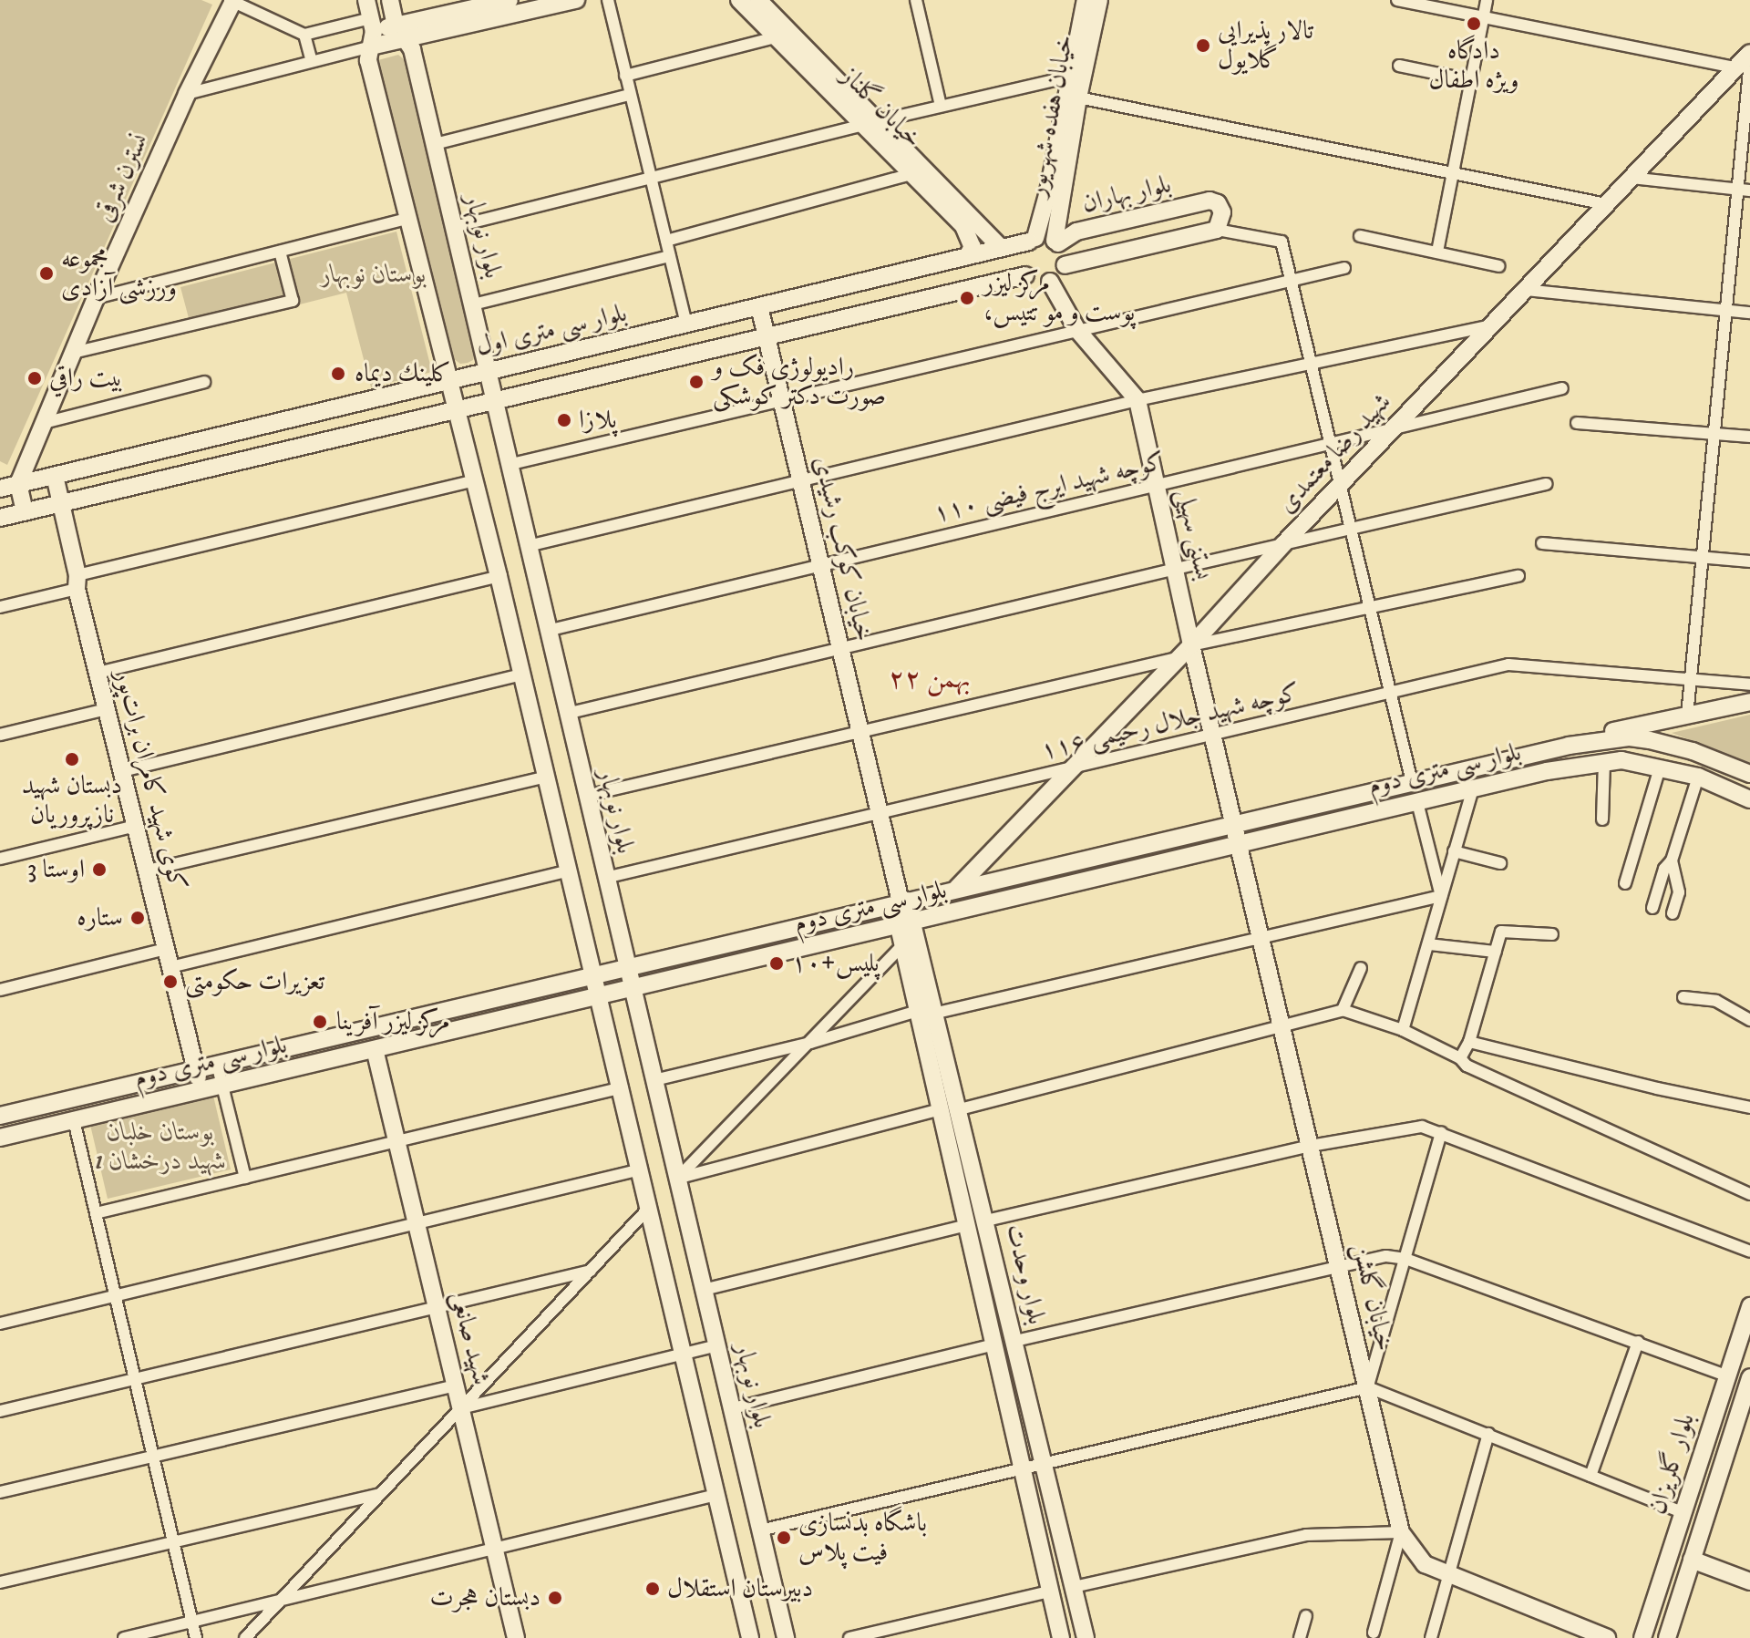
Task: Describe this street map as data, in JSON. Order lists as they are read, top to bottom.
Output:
{
  "streets": {
    "main road": [
      "خیابان گلناز",
      "خیابان هفده شهریور",
      "نسترن شرقی",
      "بلوار بهاران",
      "بلوار نوبهار",
      "بلوار سی متری اول",
      "شهید رضا معتمدی",
      "بستنی سهیلی",
      "خیابان کوکب رشیدی",
      "بلوار سی متری دوم",
      "کوی شهید کامران برات‌پور",
      "بلوار وحدت",
      "خیابان گلشن",
      "شهید صانعی",
      "بلوار گلریزان"
    ],
    "street": ["کوچه شهید ایرج فیضی ۱۱۰", "کوچه شهید جلال رحیمی ۱۱۶"]
  },
  "crossings": [
    ["خیابان گلناز", "بلوار سی متری اول"],
    ["خیابان هفده شهریور", "بلوار بهاران"],
    ["خیابان هفده شهریور", "بلوار سی متری اول"],
    ["خیابان هفده شهریور", "بستنی سهیلی"],
    ["نسترن شرقی", "بلوار سی متری اول"],
    ["بلوار بهاران", "بلوار سی متری اول"],
    ["بلوار بهاران", "بستنی سهیلی"],
    ["بلوار نوبهار", "بلوار سی متری اول"],
    ["بلوار نوبهار", "کوچه شهید ایرج فیضی ۱۱۰"],
    ["بلوار نوبهار", "کوچه شهید جلال رحیمی ۱۱۶"],
    ["بلوار نوبهار", "بلوار سی متری دوم"],
    ["بلوار سی متری اول", "بستنی سهیلی"],
    ["بلوار سی متری اول", "خیابان کوکب رشیدی"],
    ["بلوار سی متری اول", "کوی شهید کامران برات‌پور"],
    ["شهید رضا معتمدی", "کوچه شهید ایرج فیضی ۱۱۰"],
    ["شهید رضا معتمدی", "بستنی سهیلی"],
    ["شهید رضا معتمدی", "کوچه شهید جلال رحیمی ۱۱۶"],
    ["شهید رضا معتمدی", "بلوار سی متری دوم"],
    ["کوچه شهید ایرج فیضی ۱۱۰", "بستنی سهیلی"],
    ["کوچه شهید ایرج فیضی ۱۱۰", "خیابان کوکب رشیدی"],
    ["بستنی سهیلی", "کوچه شهید جلال رحیمی ۱۱۶"],
    ["بستنی سهیلی", "بلوار سی متری دوم"],
    ["بستنی سهیلی", "خیابان گلشن"],
    ["خیابان کوکب رشیدی", "کوچه شهید جلال رحیمی ۱۱۶"],
    ["خیابان کوکب رشیدی", "بلوار سی متری دوم"],
    ["خیابان کوکب رشیدی", "بلوار وحدت"],
    ["بلوار سی متری دوم", "کوی شهید کامران برات‌پور"],
    ["بلوار سی متری دوم", "بلوار وحدت"],
    ["بلوار سی متری دوم", "خیابان گلشن"],
    ["بلوار سی متری دوم", "شهید صانعی"]
  ],
  "districts": ["۲۲ بهمن"],
  "parks": ["بوستان نوبهار", "بوستان خلبان شهید درخشان 1"],
  "places": [
    "دادگاه ویژه اطفال",
    "تالار پذیرایی گلایول",
    "مجموعه ورزشی آزادی",
    "مرکز لیزر ،پوست و مو تتیس",
    "كلينك ديماه",
    "بيت راقي",
    "رادیولوژی فک و صورت دکتر کوشکی",
    "پلازا",
    "دبستان شهید نازپروریان",
    "اوستا 3",
    "ستاره",
    "پلیس+۱۰",
    "تعزیرات حکومتی",
    "مرکز لیزر آفرینا",
    "باشگاه بدنسازی فیت پلاس",
    "دبیرستان استقلال",
    "دبستان هجرت"
  ]
}
